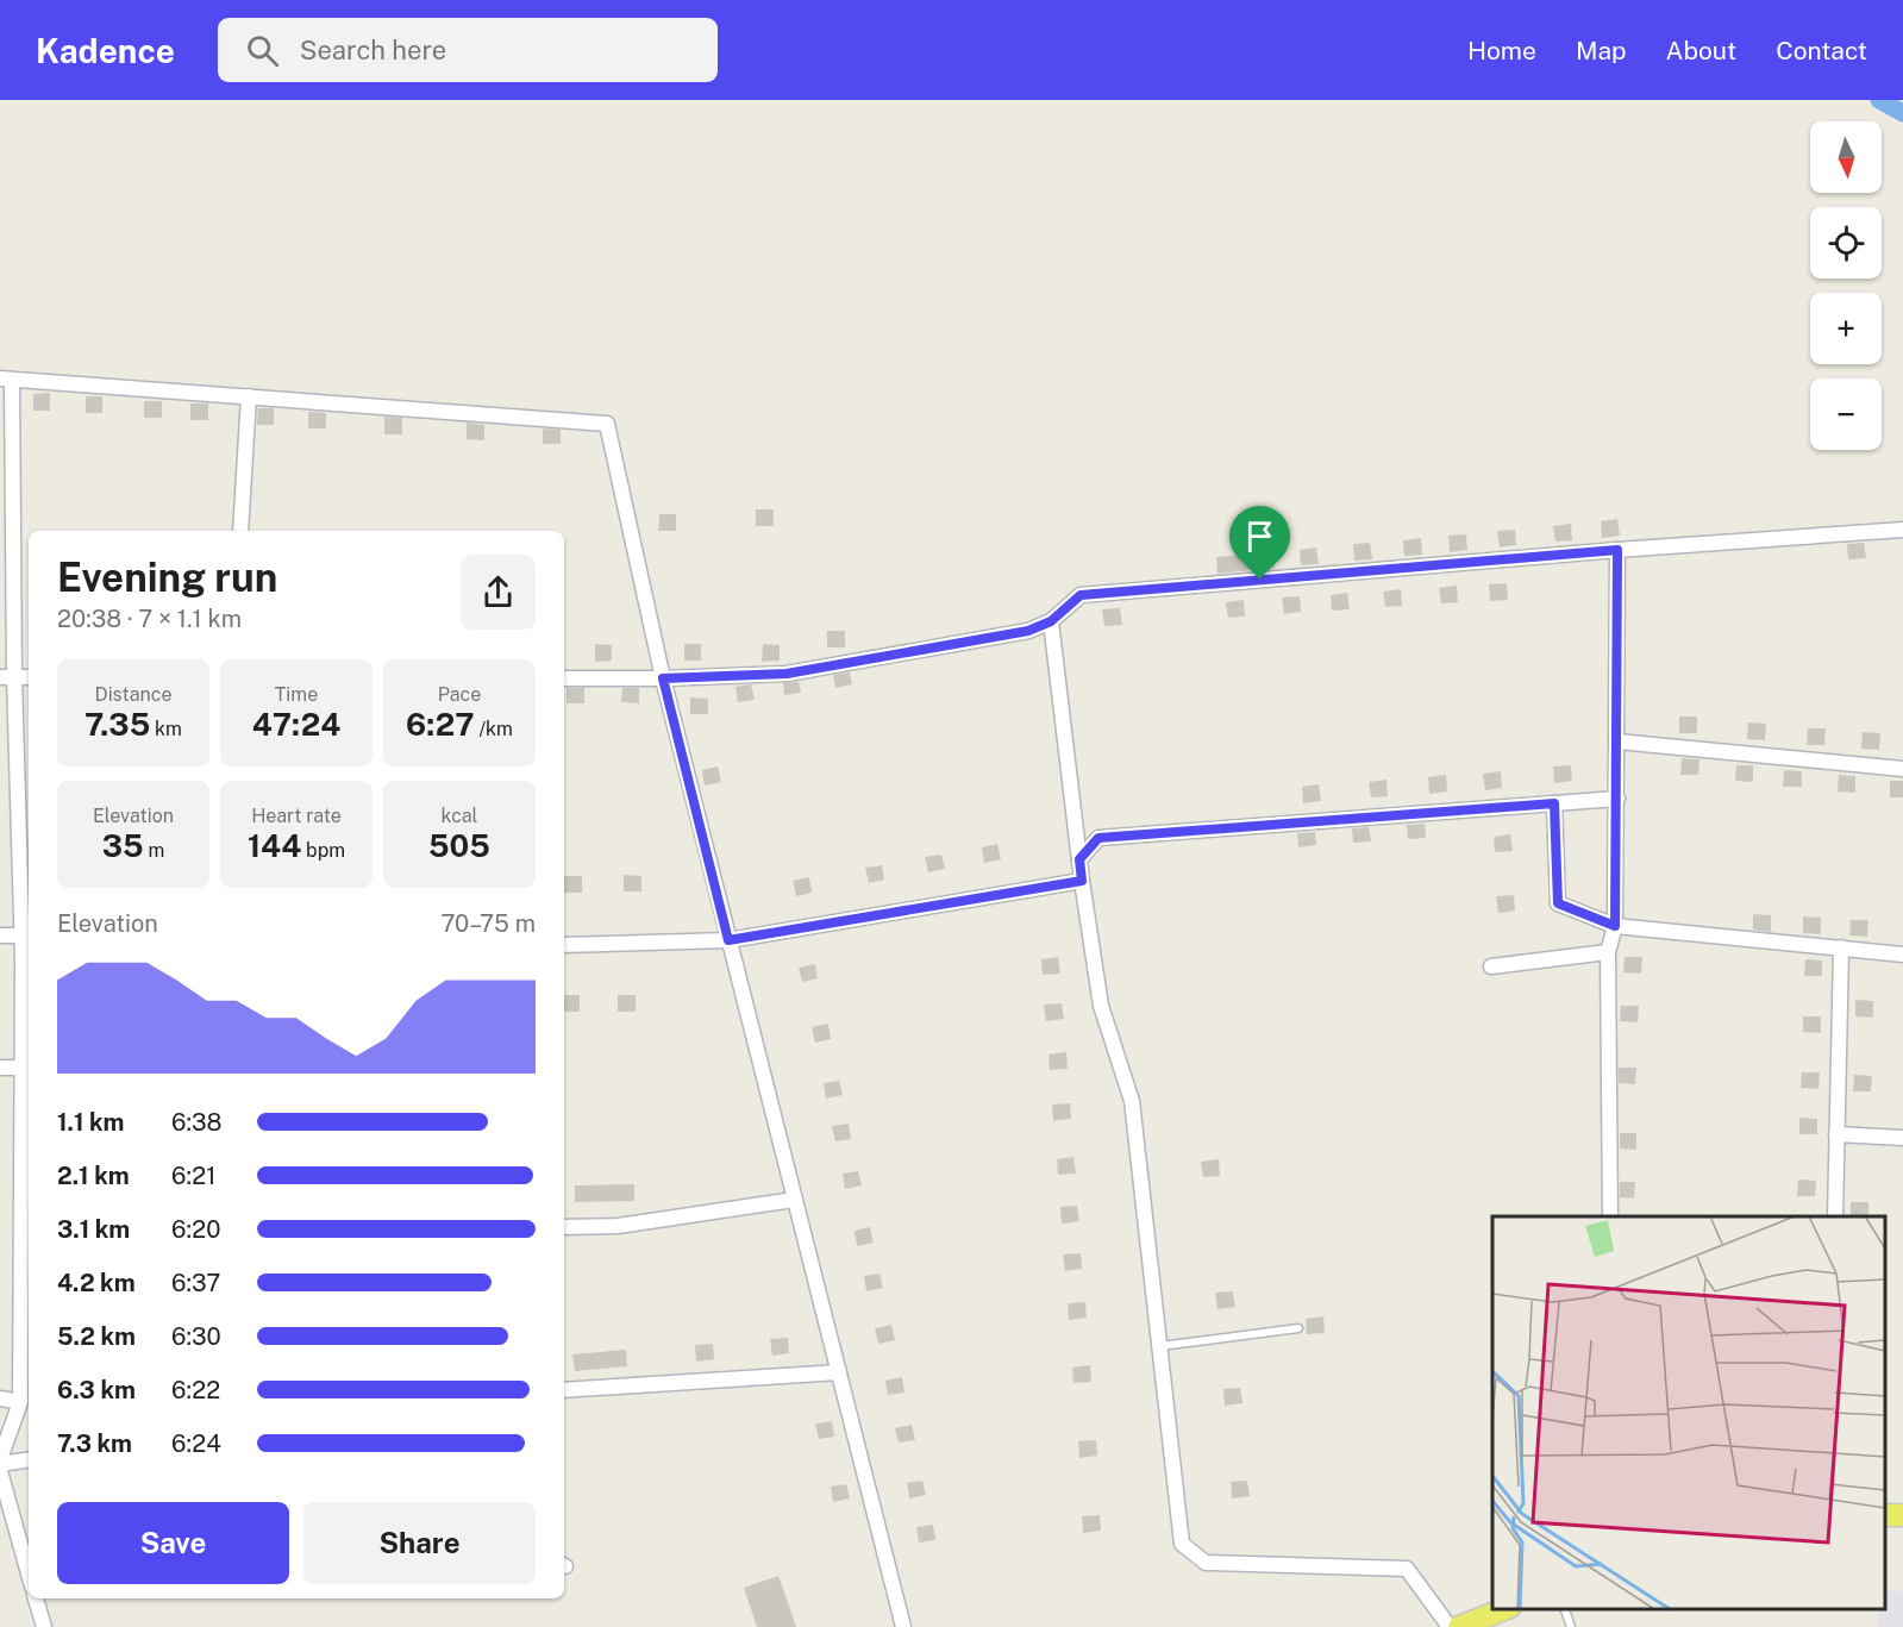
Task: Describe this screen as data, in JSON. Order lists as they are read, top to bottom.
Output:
{
  "north": "bottom",
  "page": {
    "header": "Kadence",
    "search": "Search here",
    "nav": [
      "Home",
      "Map",
      "About",
      "Contact"
    ],
    "map_buttons": ["+", "−"],
    "heading": ["Evening run", "20:38 · 7 × 1.1 km"],
    "stats": [
      ["Distance", "7.35 km"],
      ["Time", "47:24"],
      ["Pace", "6:27 /km"],
      ["Elevation", "35 m"],
      ["Heart rate", "144 bpm"],
      ["kcal", "505"]
    ],
    "chart": ["Elevation", "70–75 m"],
    "list": [
      {
        "name": "1.1 km",
        "note": "6:38"
      },
      {
        "name": "2.1 km",
        "note": "6:21"
      },
      {
        "name": "3.1 km",
        "note": "6:20"
      },
      {
        "name": "4.2 km",
        "note": "6:37"
      },
      {
        "name": "5.2 km",
        "note": "6:30"
      },
      {
        "name": "6.3 km",
        "note": "6:22"
      },
      {
        "name": "7.3 km",
        "note": "6:24"
      }
    ],
    "buttons": ["Save", "Share"]
  }
}
